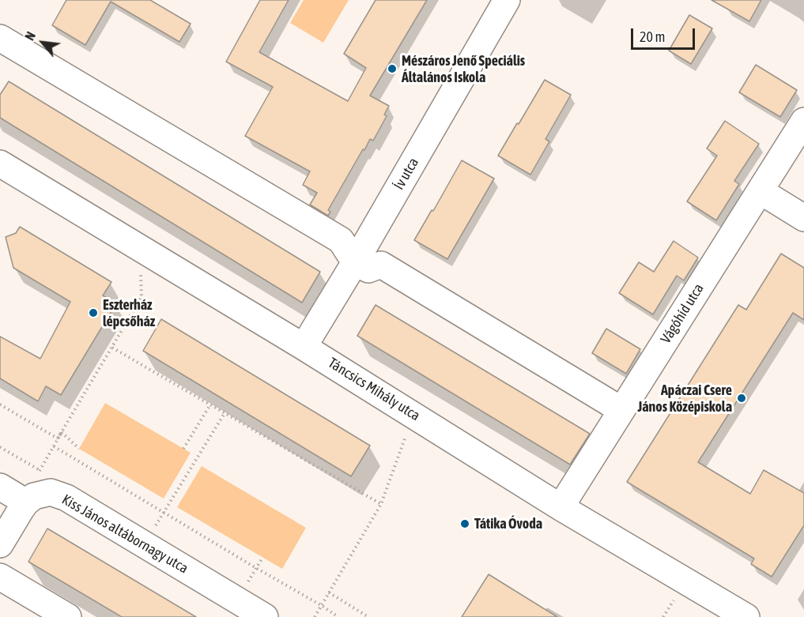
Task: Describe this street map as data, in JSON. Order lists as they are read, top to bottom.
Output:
{
  "streets": {
    "street": [
      "Ív utca",
      "Vágóhíd utca",
      "Táncsics Mihály utca",
      "Kiss János altábornagy utca"
    ]
  },
  "crossings": [
    ["Ív utca", "Táncsics Mihály utca"],
    ["Vágóhíd utca", "Táncsics Mihály utca"]
  ],
  "places": [
    "Mészáros Jenő Speciális Általános Iskola",
    "Eszterház lépcsőház",
    "Apáczai Csere János Középiskola",
    "Tátika Óvoda"
  ],
  "scale_bar": "20 m",
  "north": "top left"
}
